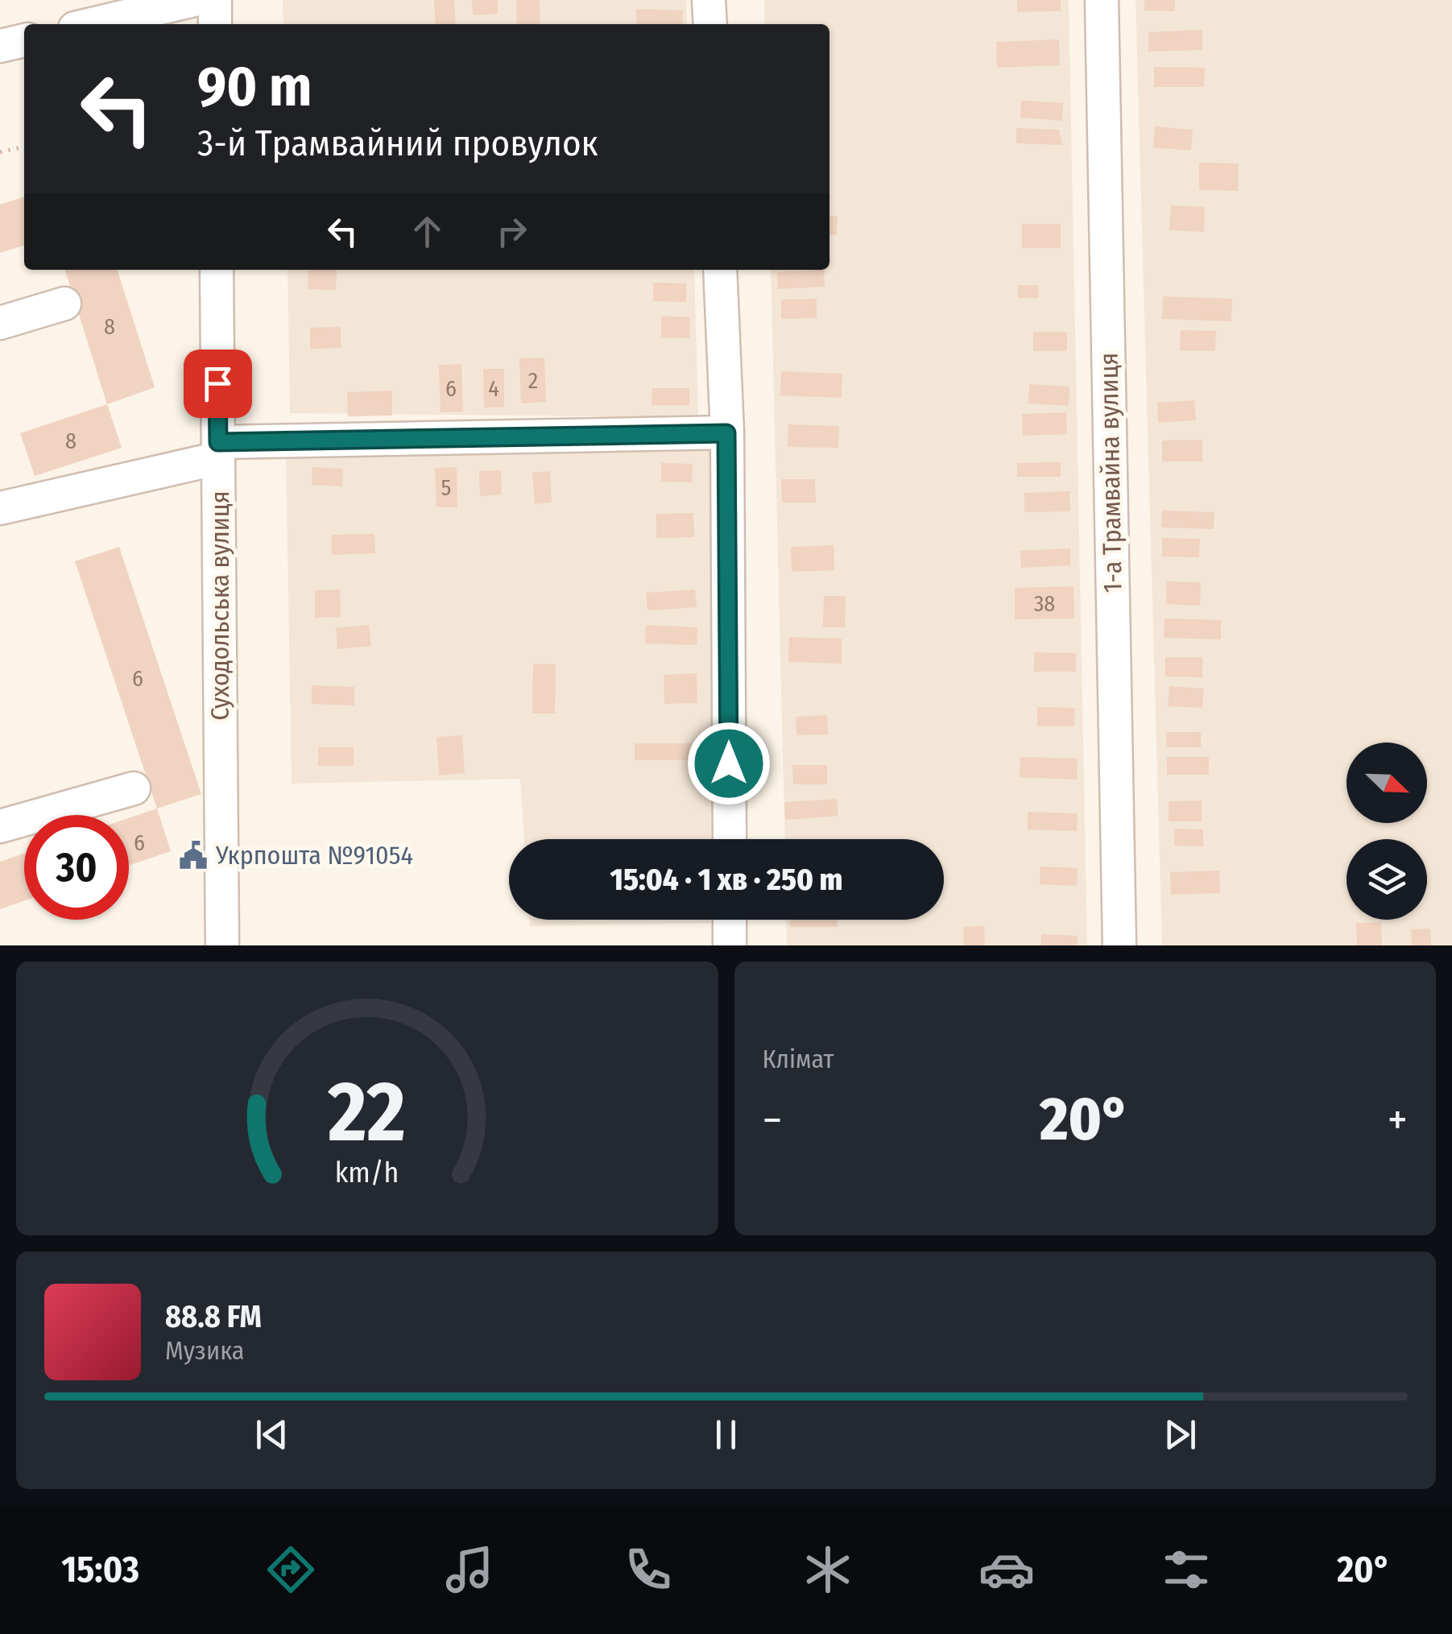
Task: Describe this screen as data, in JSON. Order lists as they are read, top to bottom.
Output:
{
  "streets": {
    "street": ["1-а Трамвайна вулиця", "Суходольська вулиця"]
  },
  "places": {
    "public building": ["Укрпошта №91054"]
  },
  "house_numbers": [
    "8",
    "2",
    "6",
    "4",
    "8",
    "5",
    "38",
    "6",
    "6"
  ],
  "north": "bottom right",
  "page": {
    "turn": ["90 m", "3-й Трамвайний провулок"],
    "limit": "30",
    "trip": "15:04 · 1 хв · 250 m",
    "tile": "Клімат",
    "heat": ["−", "20°", "+"],
    "song": ["88.8 FM", "Музика"],
    "tabs": ["15:03", "20°"],
    "gauge": ["22", "km/h"]
  }
}
